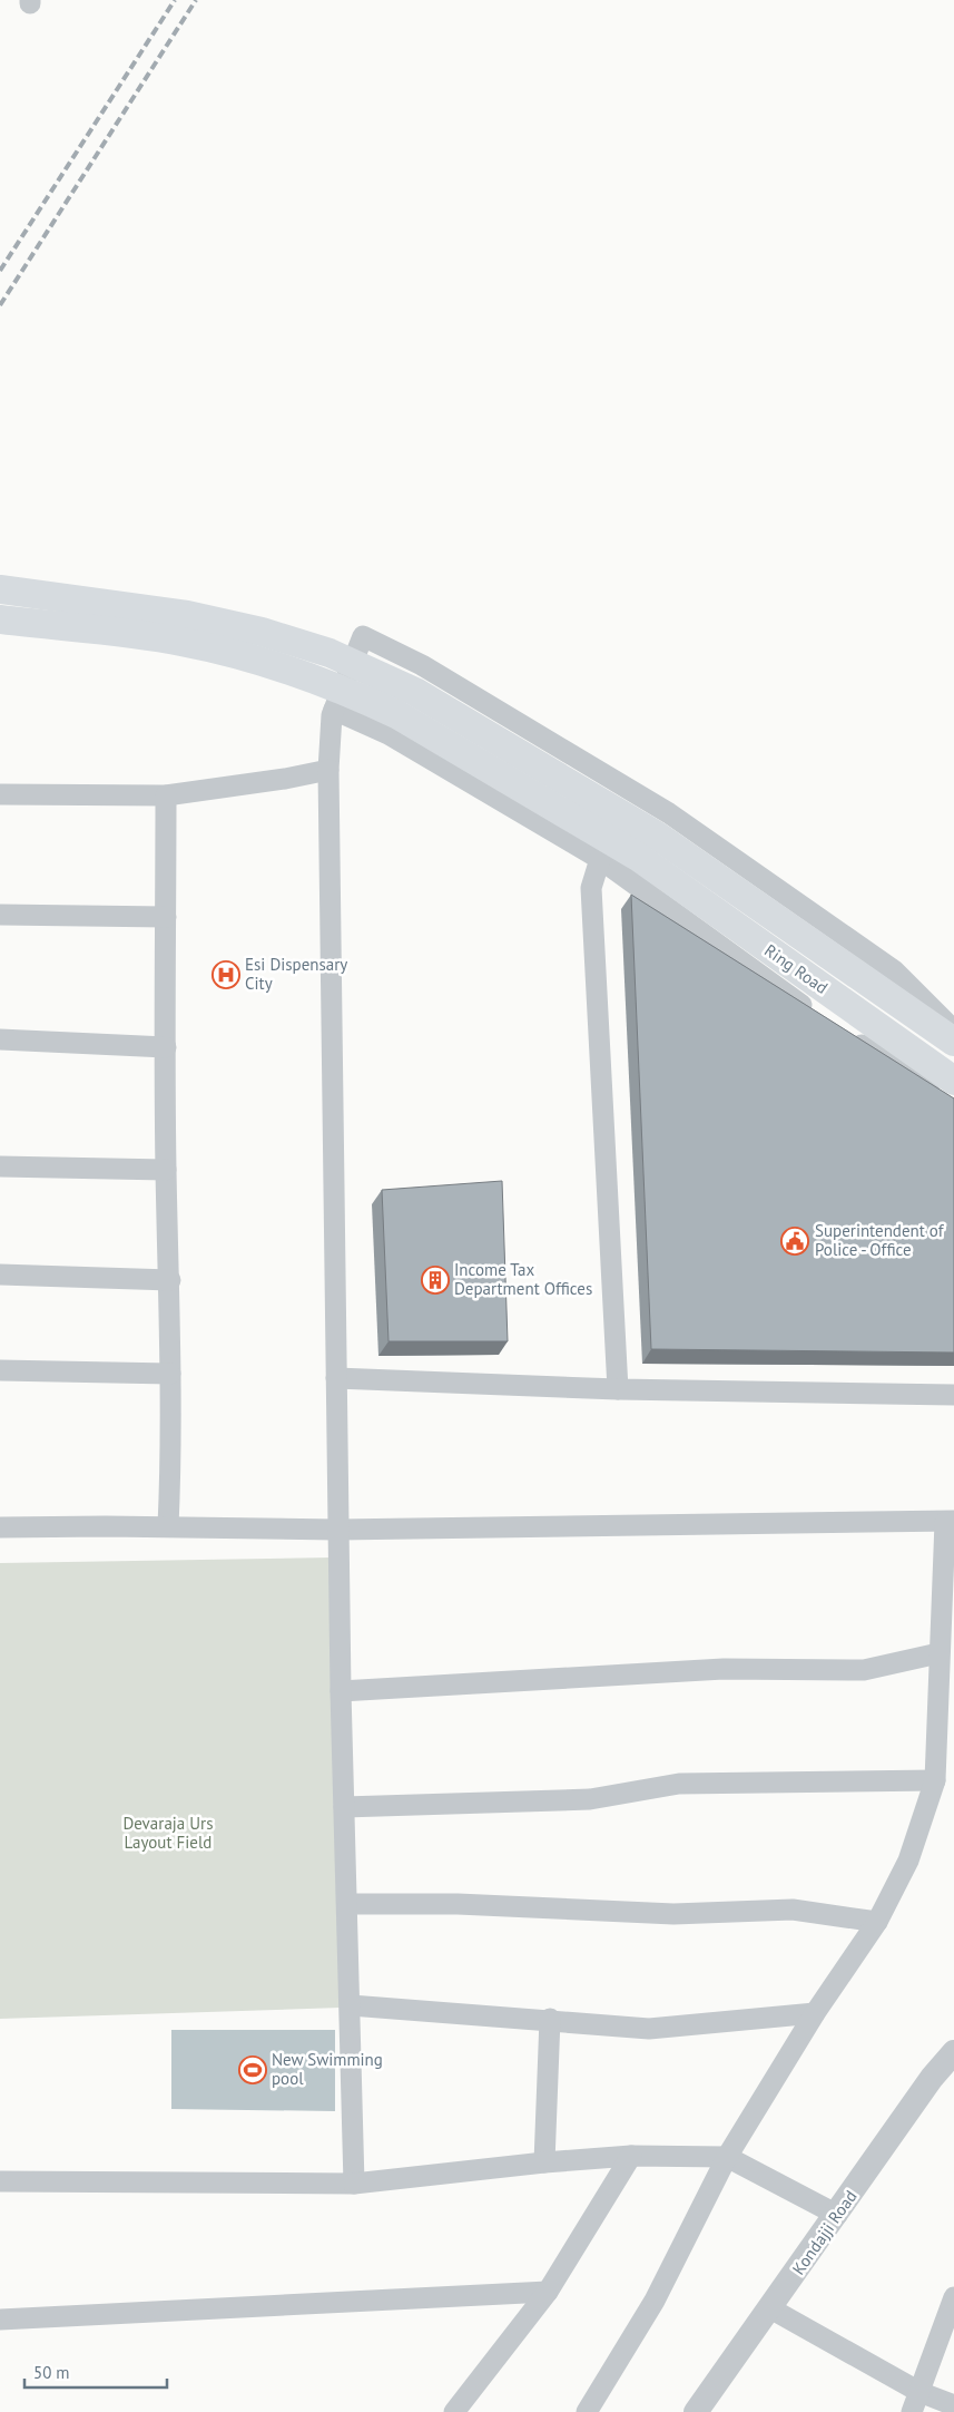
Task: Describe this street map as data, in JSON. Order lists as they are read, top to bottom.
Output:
{
  "streets": {
    "main road": ["Ring Road"],
    "street": ["Kondajji Road"]
  },
  "parks": ["Devaraja Urs Layout Field"],
  "places": {
    "hospital": ["Esi Dispensary City"],
    "public building": ["Superintendent of Police - Office"],
    "building": ["Income Tax Department Offices"],
    "sports": ["New Swimming pool"]
  },
  "scale_bar": "50 m"
}
